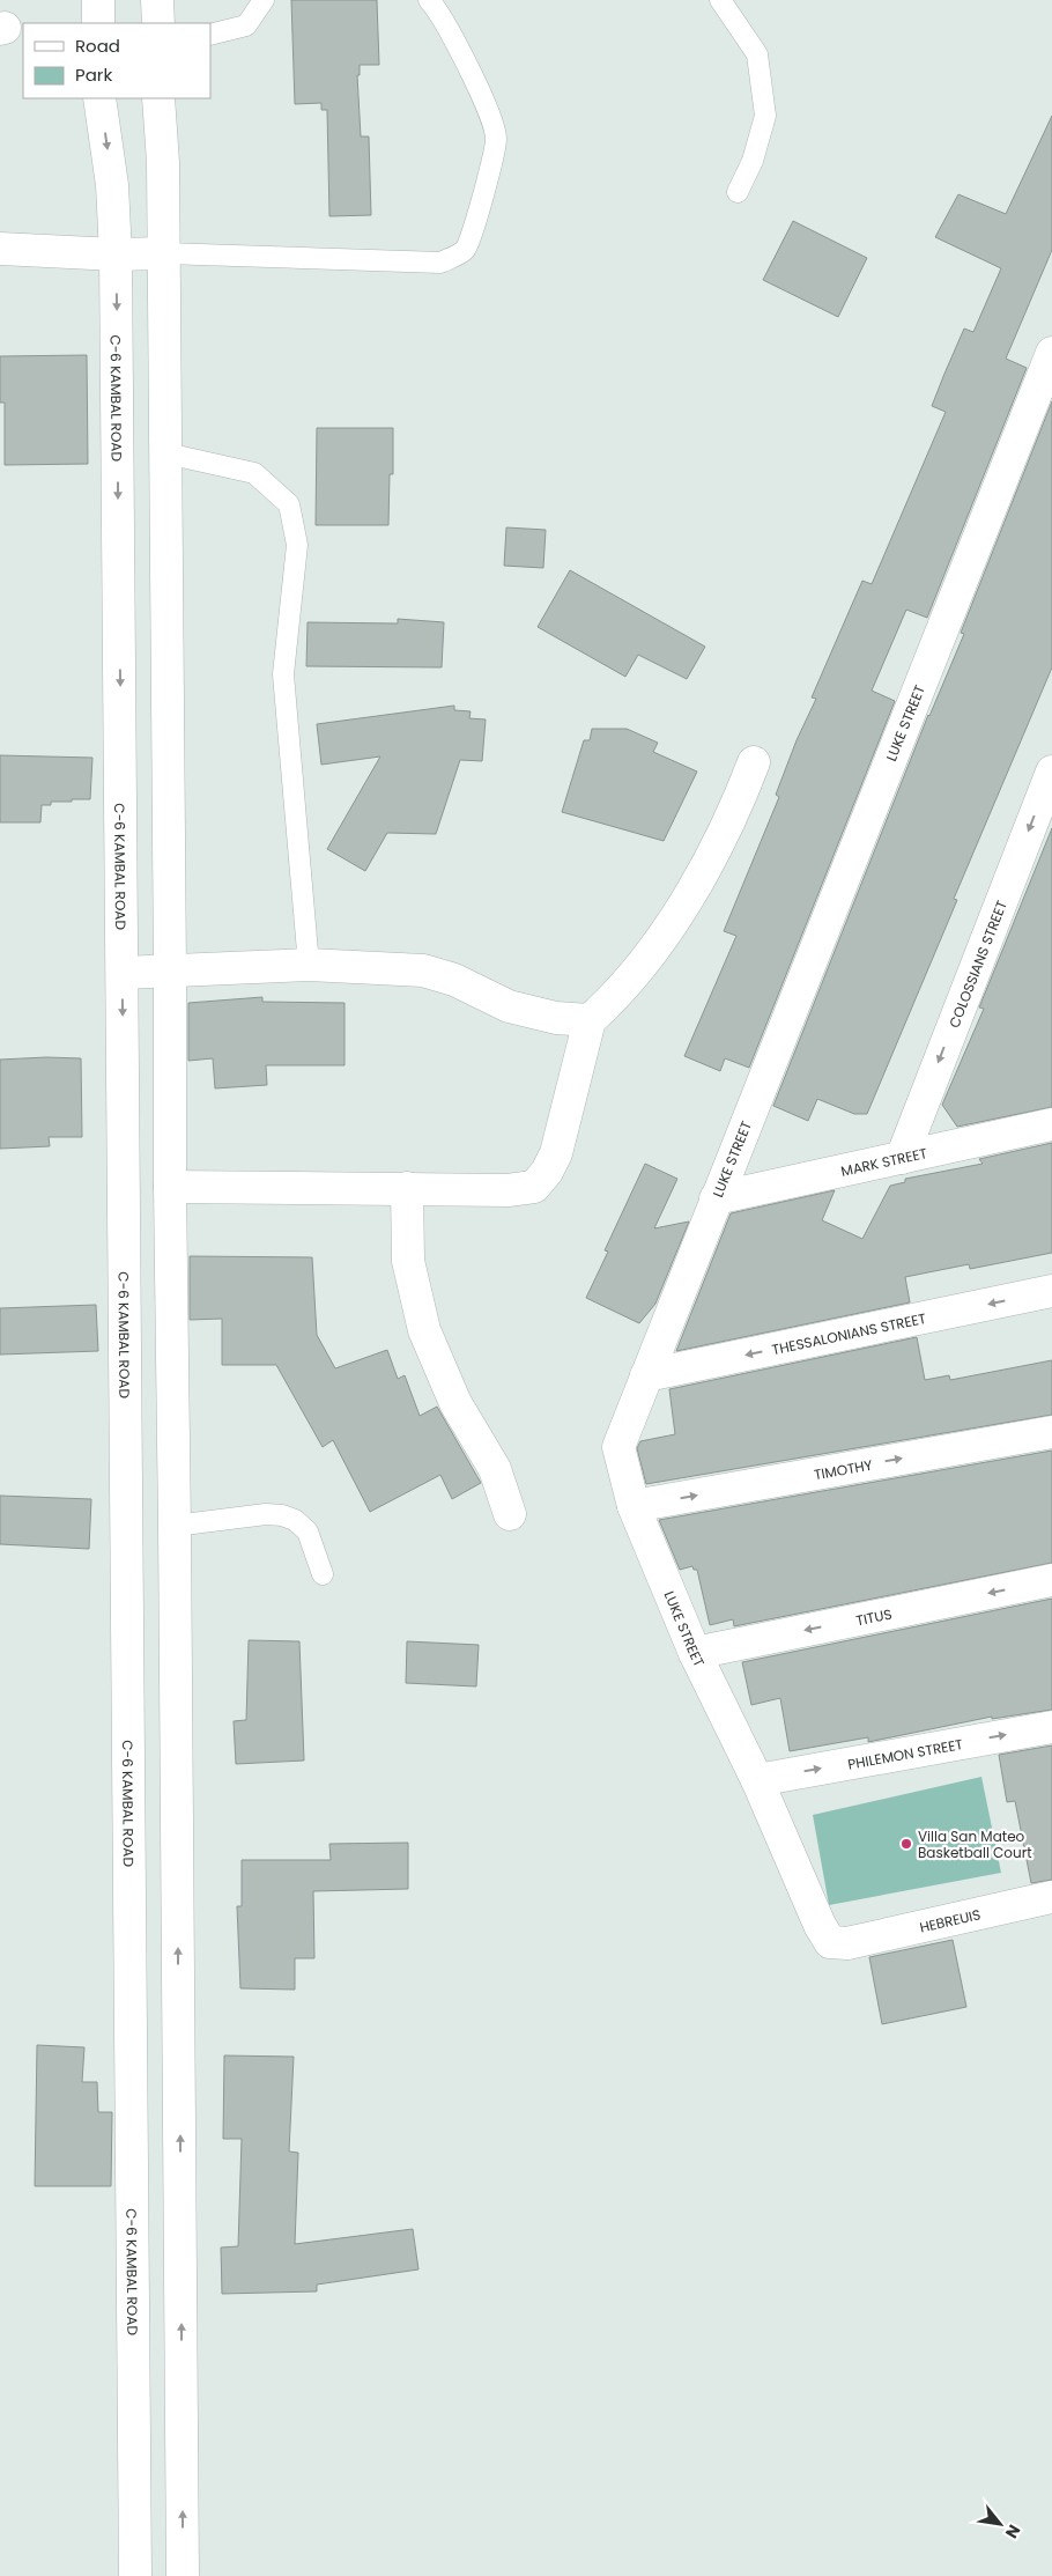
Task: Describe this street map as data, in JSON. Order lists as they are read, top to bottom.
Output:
{
  "streets": {
    "street": [
      "C-6 KAMBAL ROAD",
      "LUKE STREET",
      "COLOSSIANS STREET",
      "MARK STREET",
      "THESSALONIANS STREET",
      "TIMOTHY",
      "TITUS",
      "PHILEMON STREET",
      "HEBREUIS"
    ]
  },
  "crossings": [
    ["LUKE STREET", "MARK STREET"],
    ["LUKE STREET", "THESSALONIANS STREET"],
    ["LUKE STREET", "TIMOTHY"],
    ["LUKE STREET", "TITUS"],
    ["LUKE STREET", "PHILEMON STREET"],
    ["LUKE STREET", "HEBREUIS"],
    ["COLOSSIANS STREET", "MARK STREET"]
  ],
  "one_way": [
    "COLOSSIANS STREET",
    "THESSALONIANS STREET",
    "TIMOTHY",
    "TITUS",
    "PHILEMON STREET"
  ],
  "places": ["Villa San Mateo Basketball Court"],
  "legend": ["Road", "Park"],
  "north": "bottom right"
}
